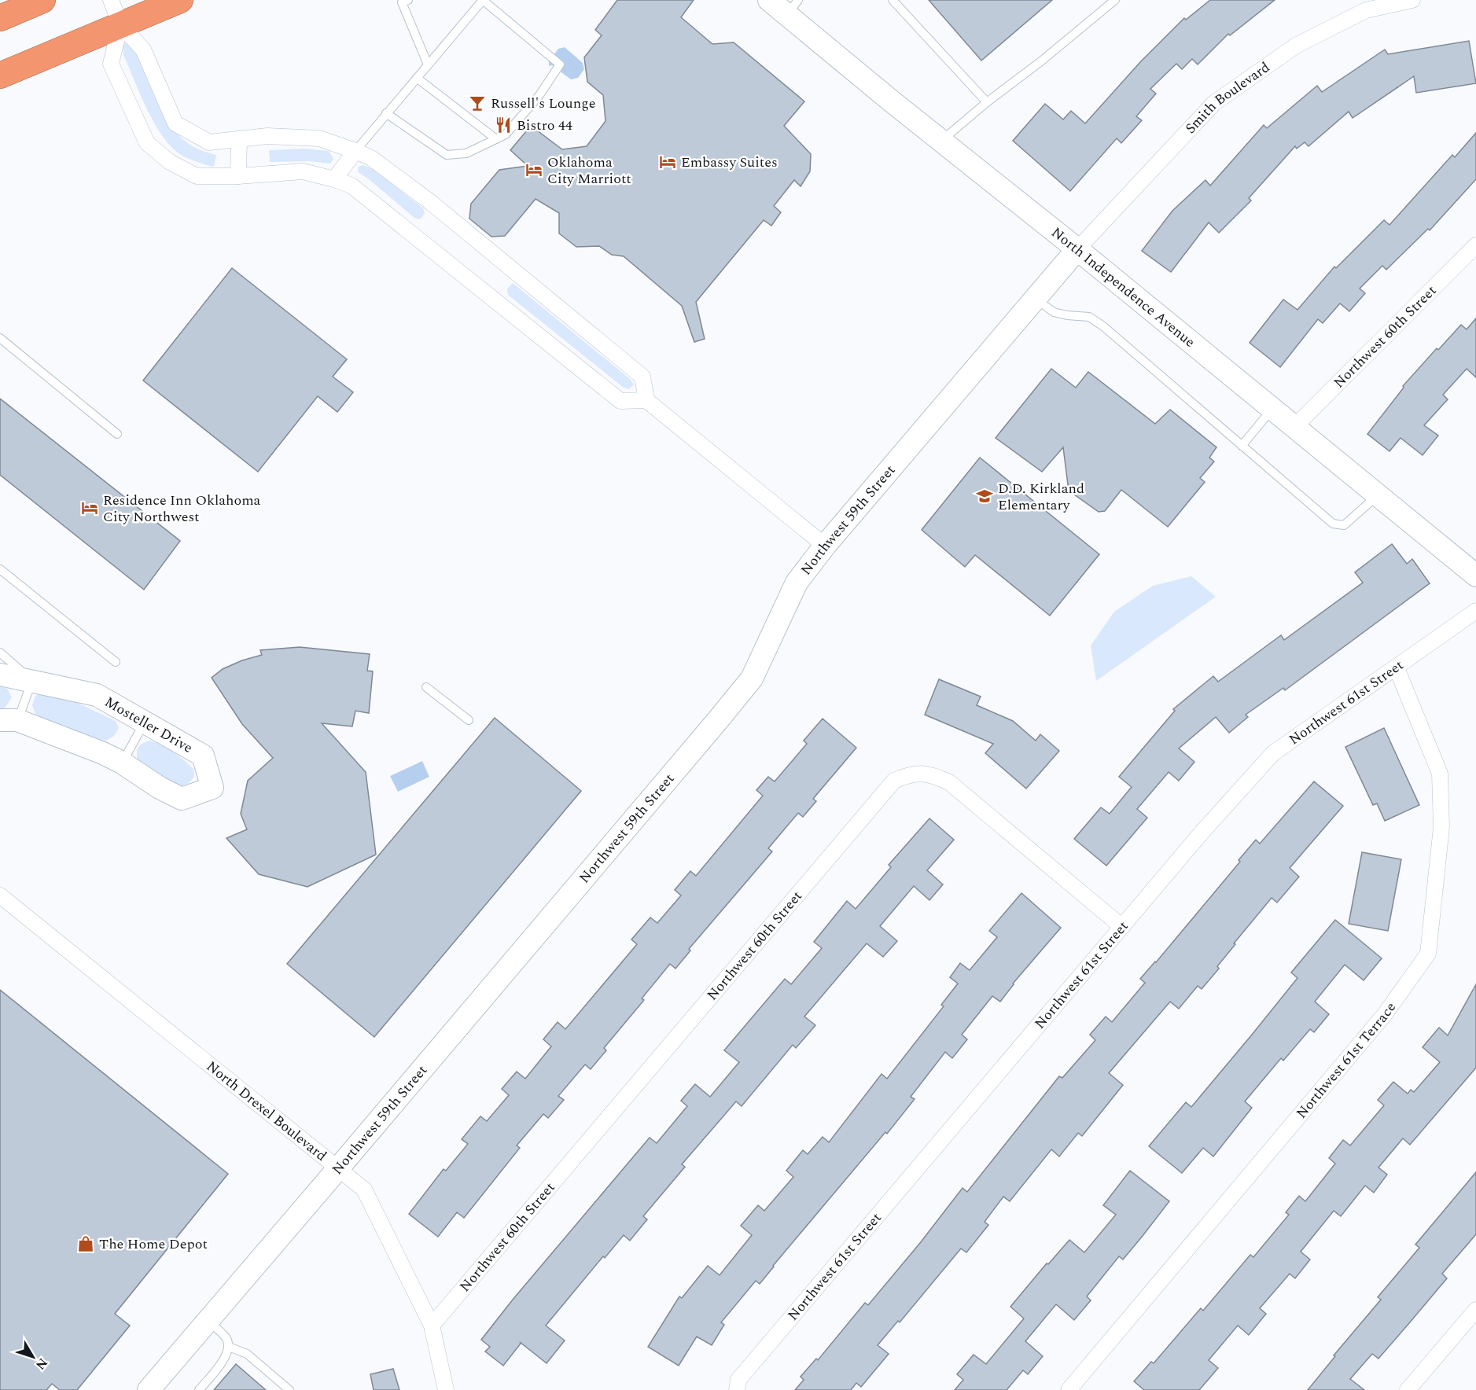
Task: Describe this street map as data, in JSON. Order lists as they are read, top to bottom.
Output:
{
  "streets": {
    "street": [
      "Smith Boulevard",
      "North Independence Avenue",
      "Northwest 60th Street",
      "Northwest 59th Street",
      "Northwest 61st Street",
      "Mosteller Drive",
      "Northwest 61st Terrace",
      "North Drexel Boulevard"
    ]
  },
  "crossings": [
    ["Smith Boulevard", "North Independence Avenue"],
    ["Smith Boulevard", "Northwest 59th Street"],
    ["North Independence Avenue", "Northwest 60th Street"],
    ["North Independence Avenue", "Northwest 59th Street"],
    ["Northwest 60th Street", "Northwest 61st Street"],
    ["Northwest 60th Street", "North Drexel Boulevard"],
    ["Northwest 59th Street", "North Drexel Boulevard"],
    ["Northwest 61st Street", "Northwest 61st Terrace"]
  ],
  "places": {
    "bar": ["Russell's Lounge"],
    "restaurant": ["Bistro 44"],
    "hotel": ["Embassy Suites", "Oklahoma City Marriott", "Residence Inn Oklahoma City Northwest"],
    "school or university": ["D.D. Kirkland Elementary"],
    "shop": ["The Home Depot"]
  },
  "north": "bottom right"
}
